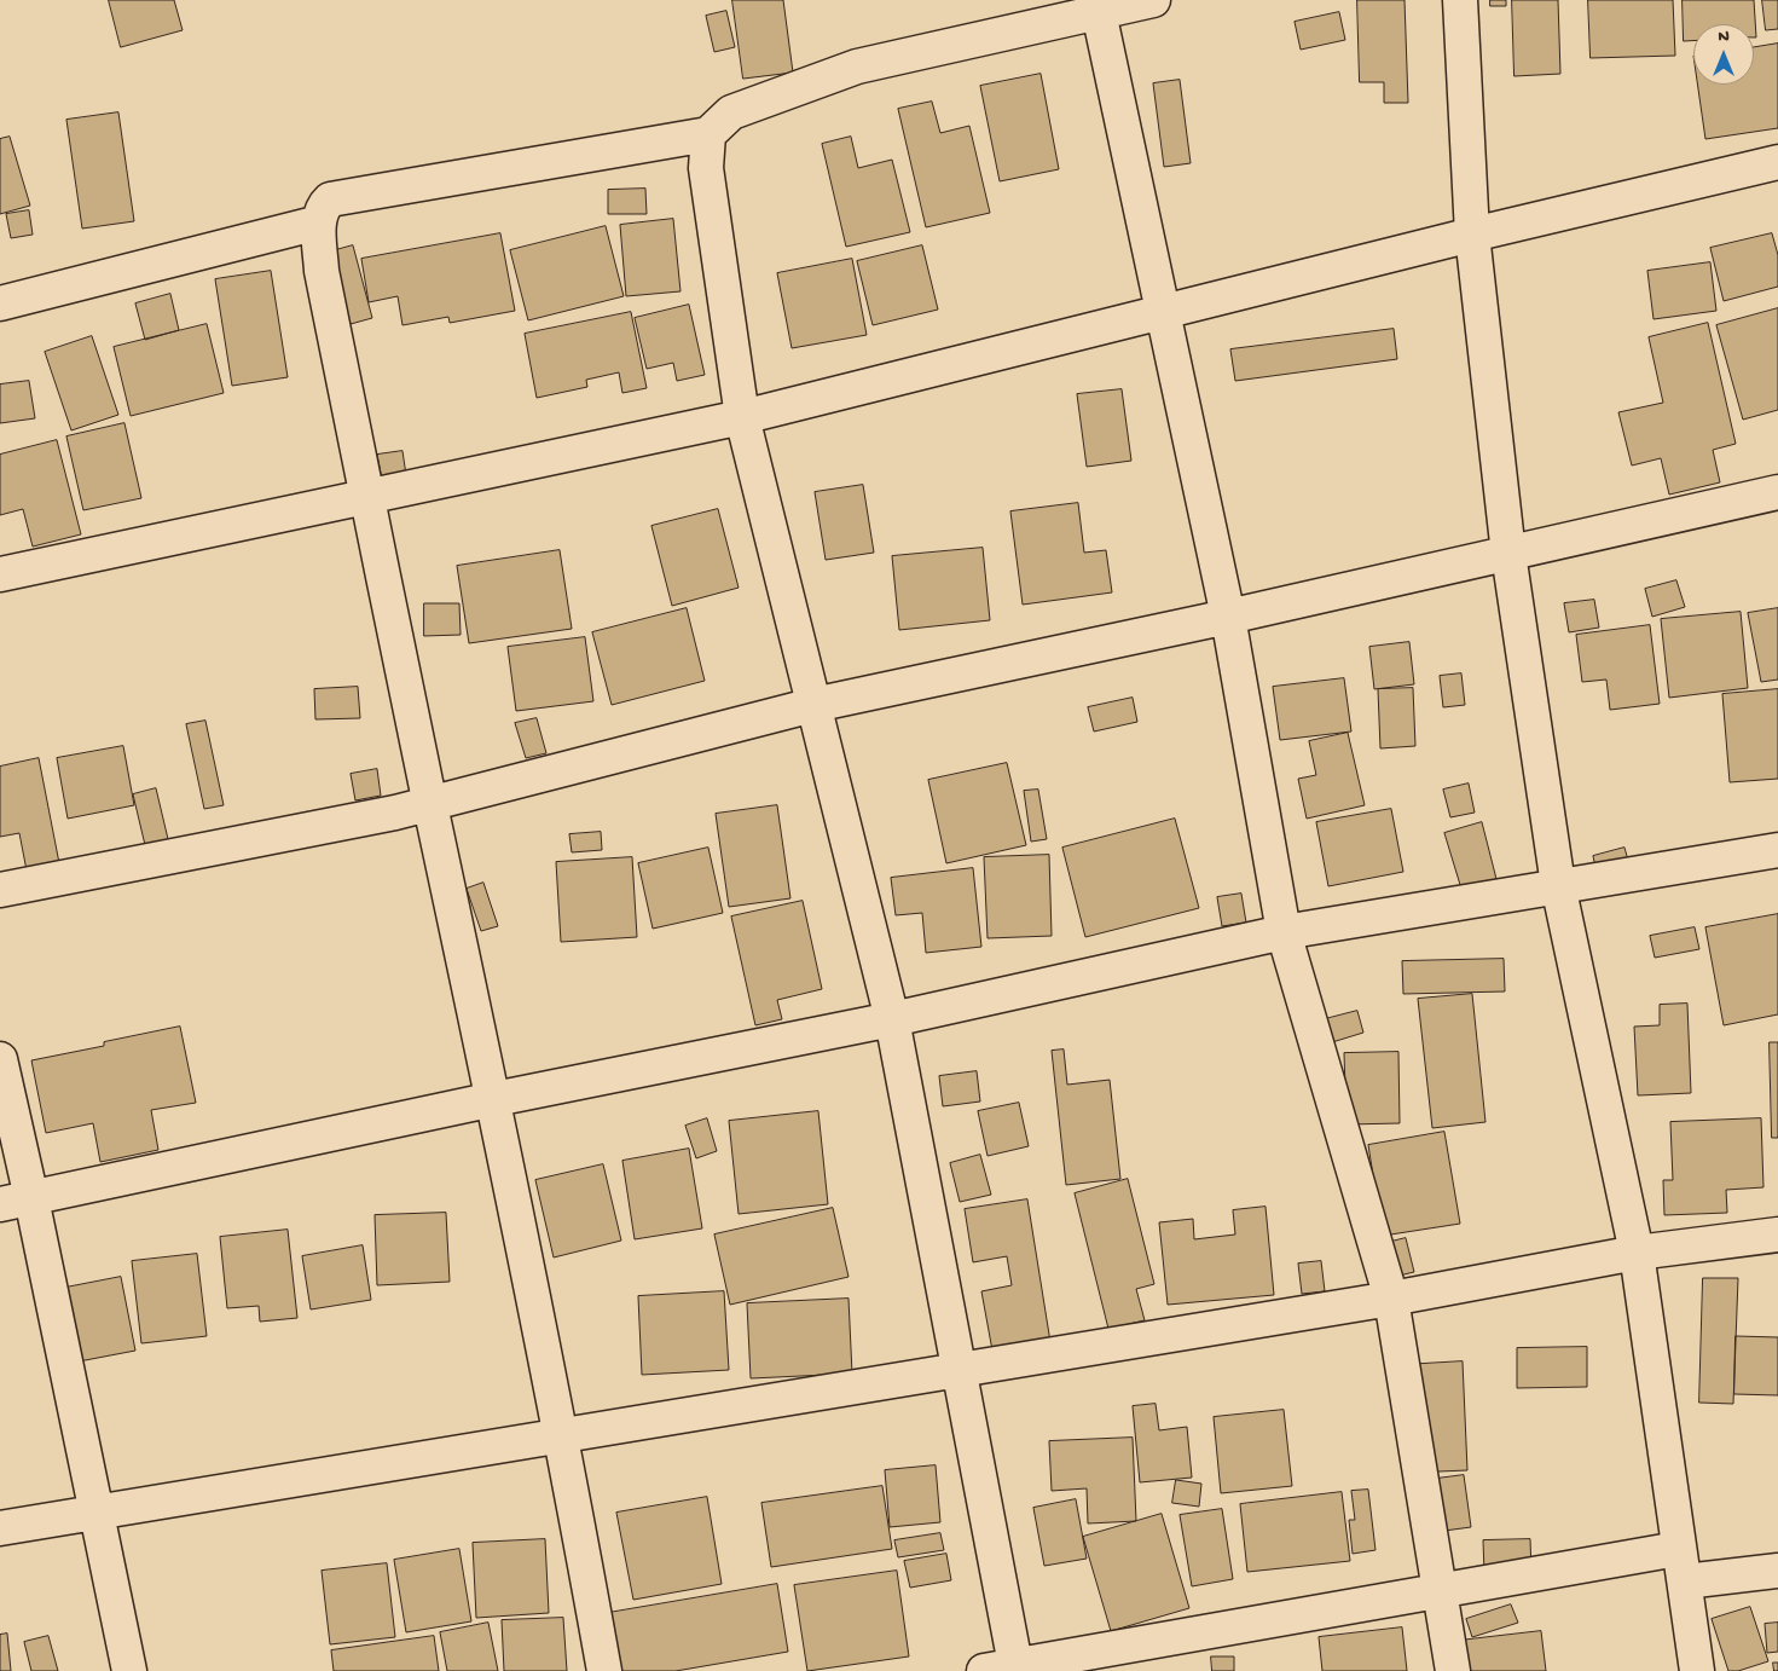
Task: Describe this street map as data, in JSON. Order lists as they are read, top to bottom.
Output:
{
  "north": "top"
}
